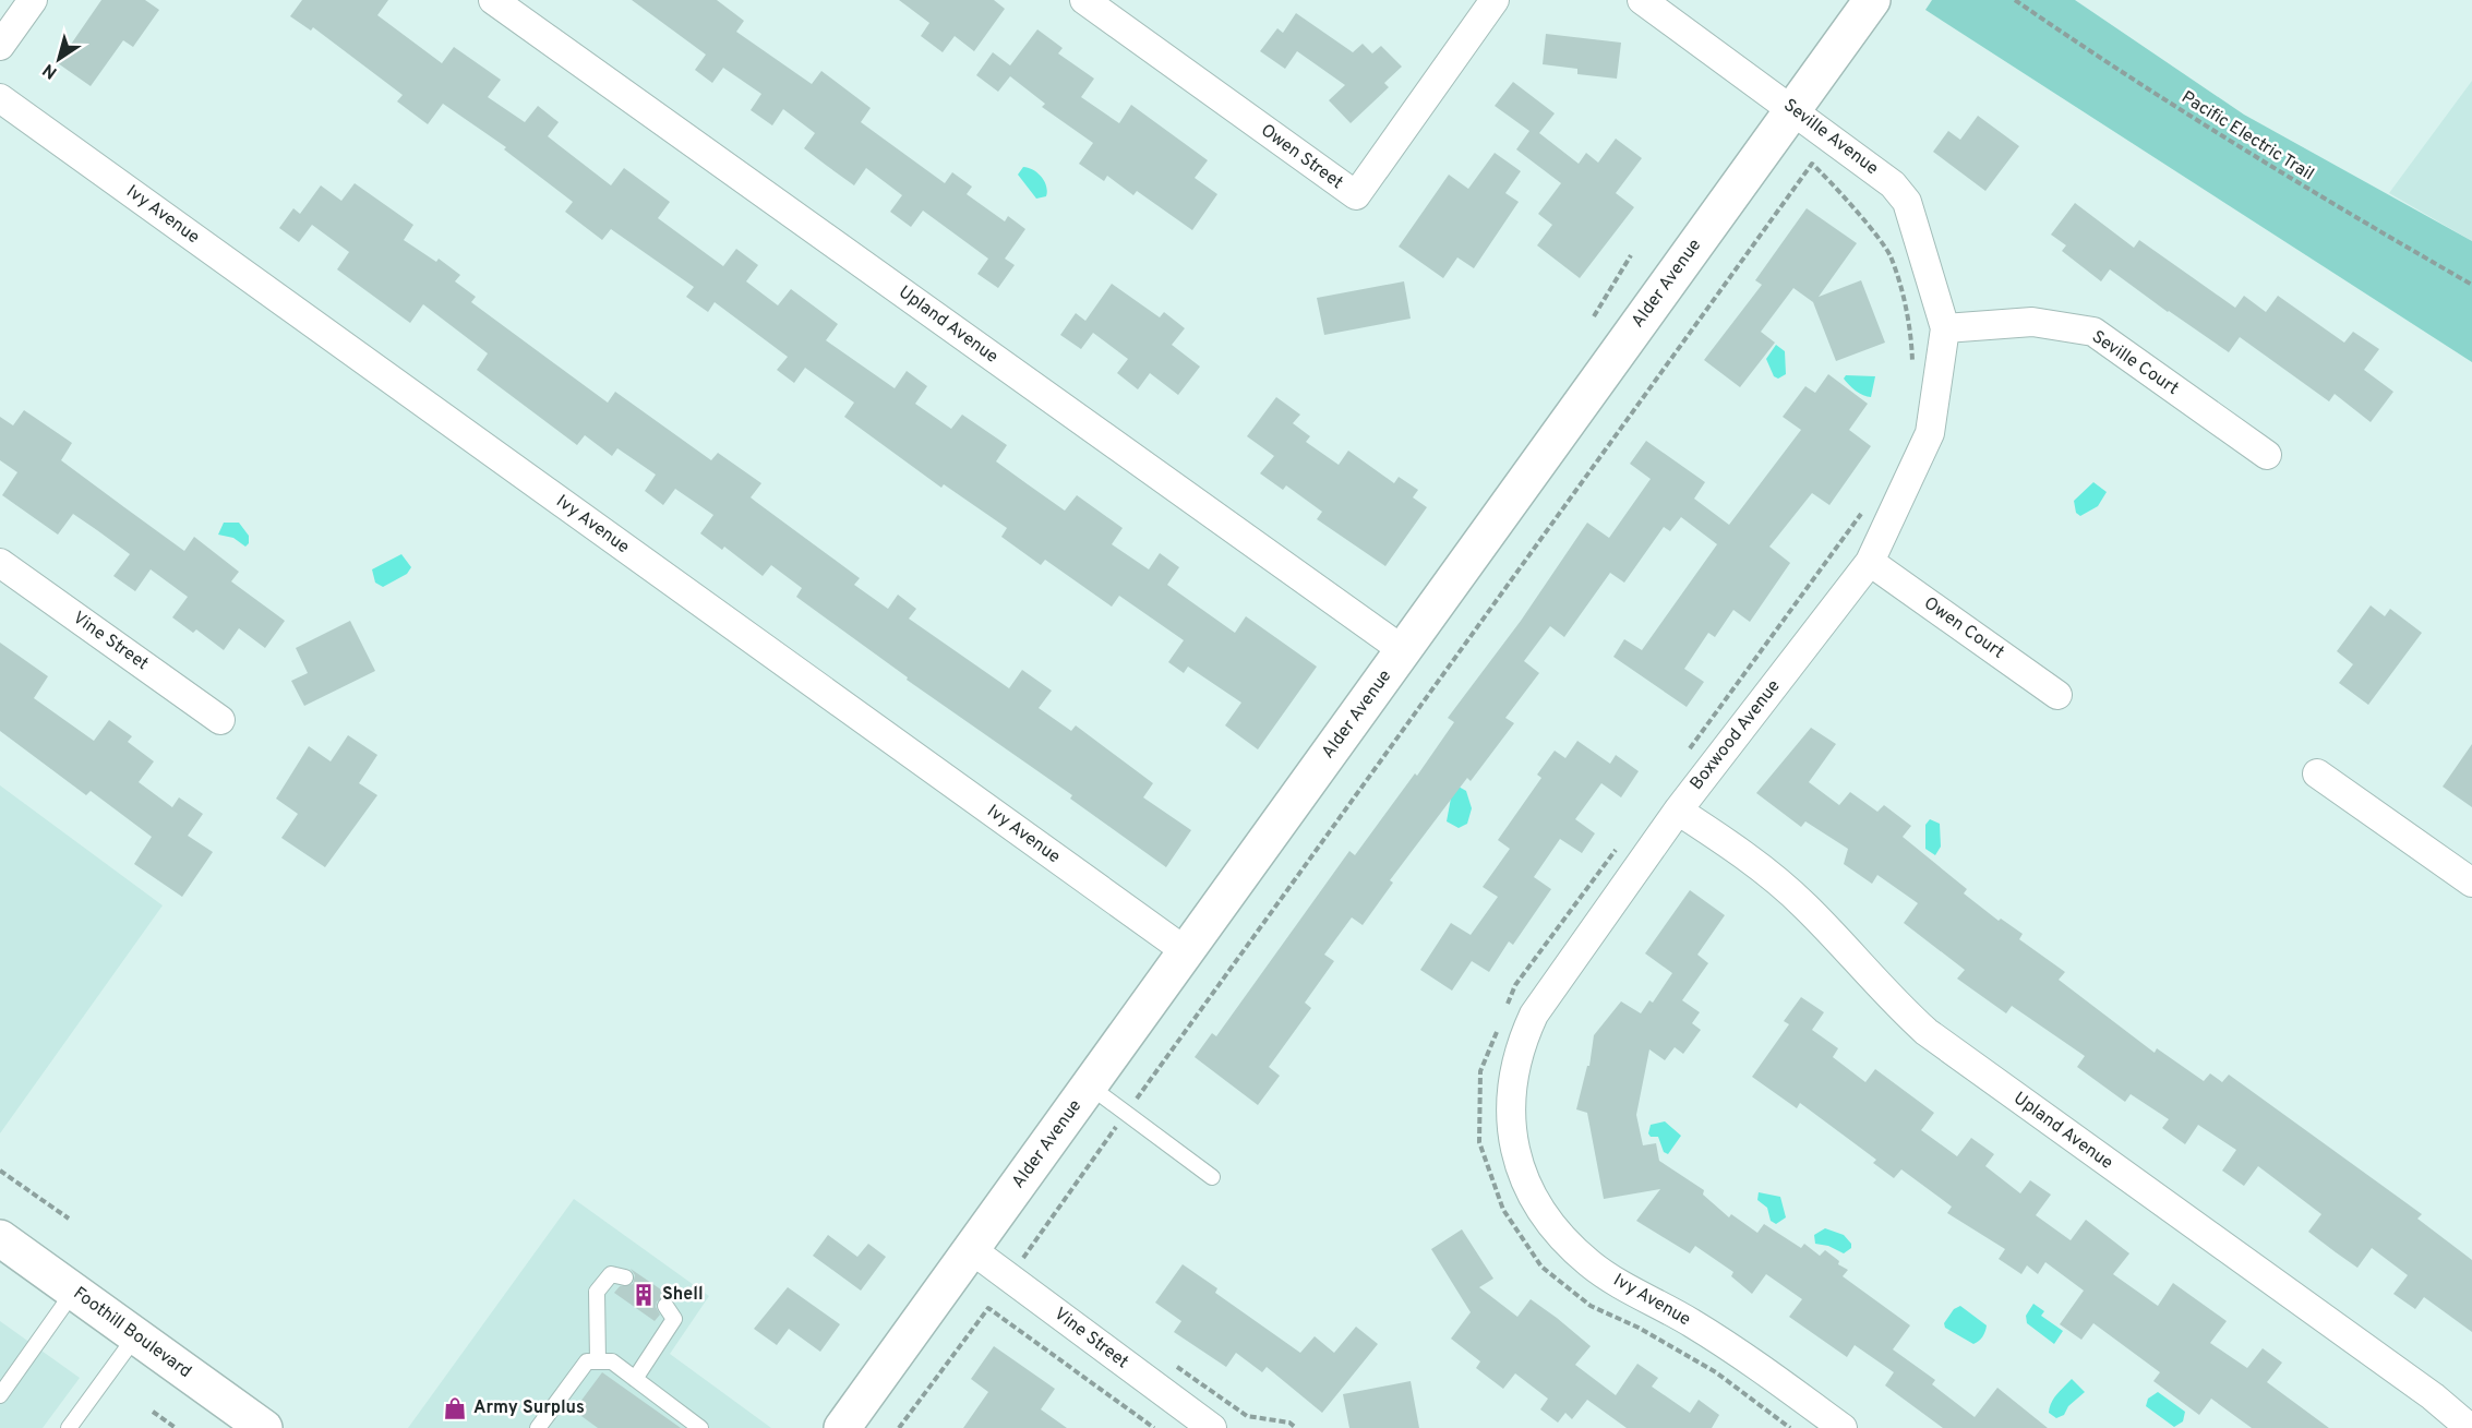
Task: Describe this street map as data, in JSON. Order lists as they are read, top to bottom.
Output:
{
  "streets": {
    "main road": ["Alder Avenue", "Foothill Boulevard"],
    "street": [
      "Seville Avenue",
      "Owen Street",
      "Ivy Avenue",
      "Upland Avenue",
      "Seville Court",
      "Owen Court",
      "Vine Street",
      "Boxwood Avenue"
    ],
    "path": ["Pacific Electric Trail"]
  },
  "crossings": [
    ["Seville Avenue", "Alder Avenue"],
    ["Seville Avenue", "Seville Court"],
    ["Seville Avenue", "Boxwood Avenue"],
    ["Ivy Avenue", "Alder Avenue"],
    ["Ivy Avenue", "Boxwood Avenue"],
    ["Alder Avenue", "Upland Avenue"],
    ["Alder Avenue", "Vine Street"],
    ["Upland Avenue", "Boxwood Avenue"],
    ["Seville Court", "Boxwood Avenue"],
    ["Owen Court", "Boxwood Avenue"]
  ],
  "places": {
    "building": ["Shell"],
    "shop": ["Army Surplus"]
  },
  "north": "bottom left"
}
